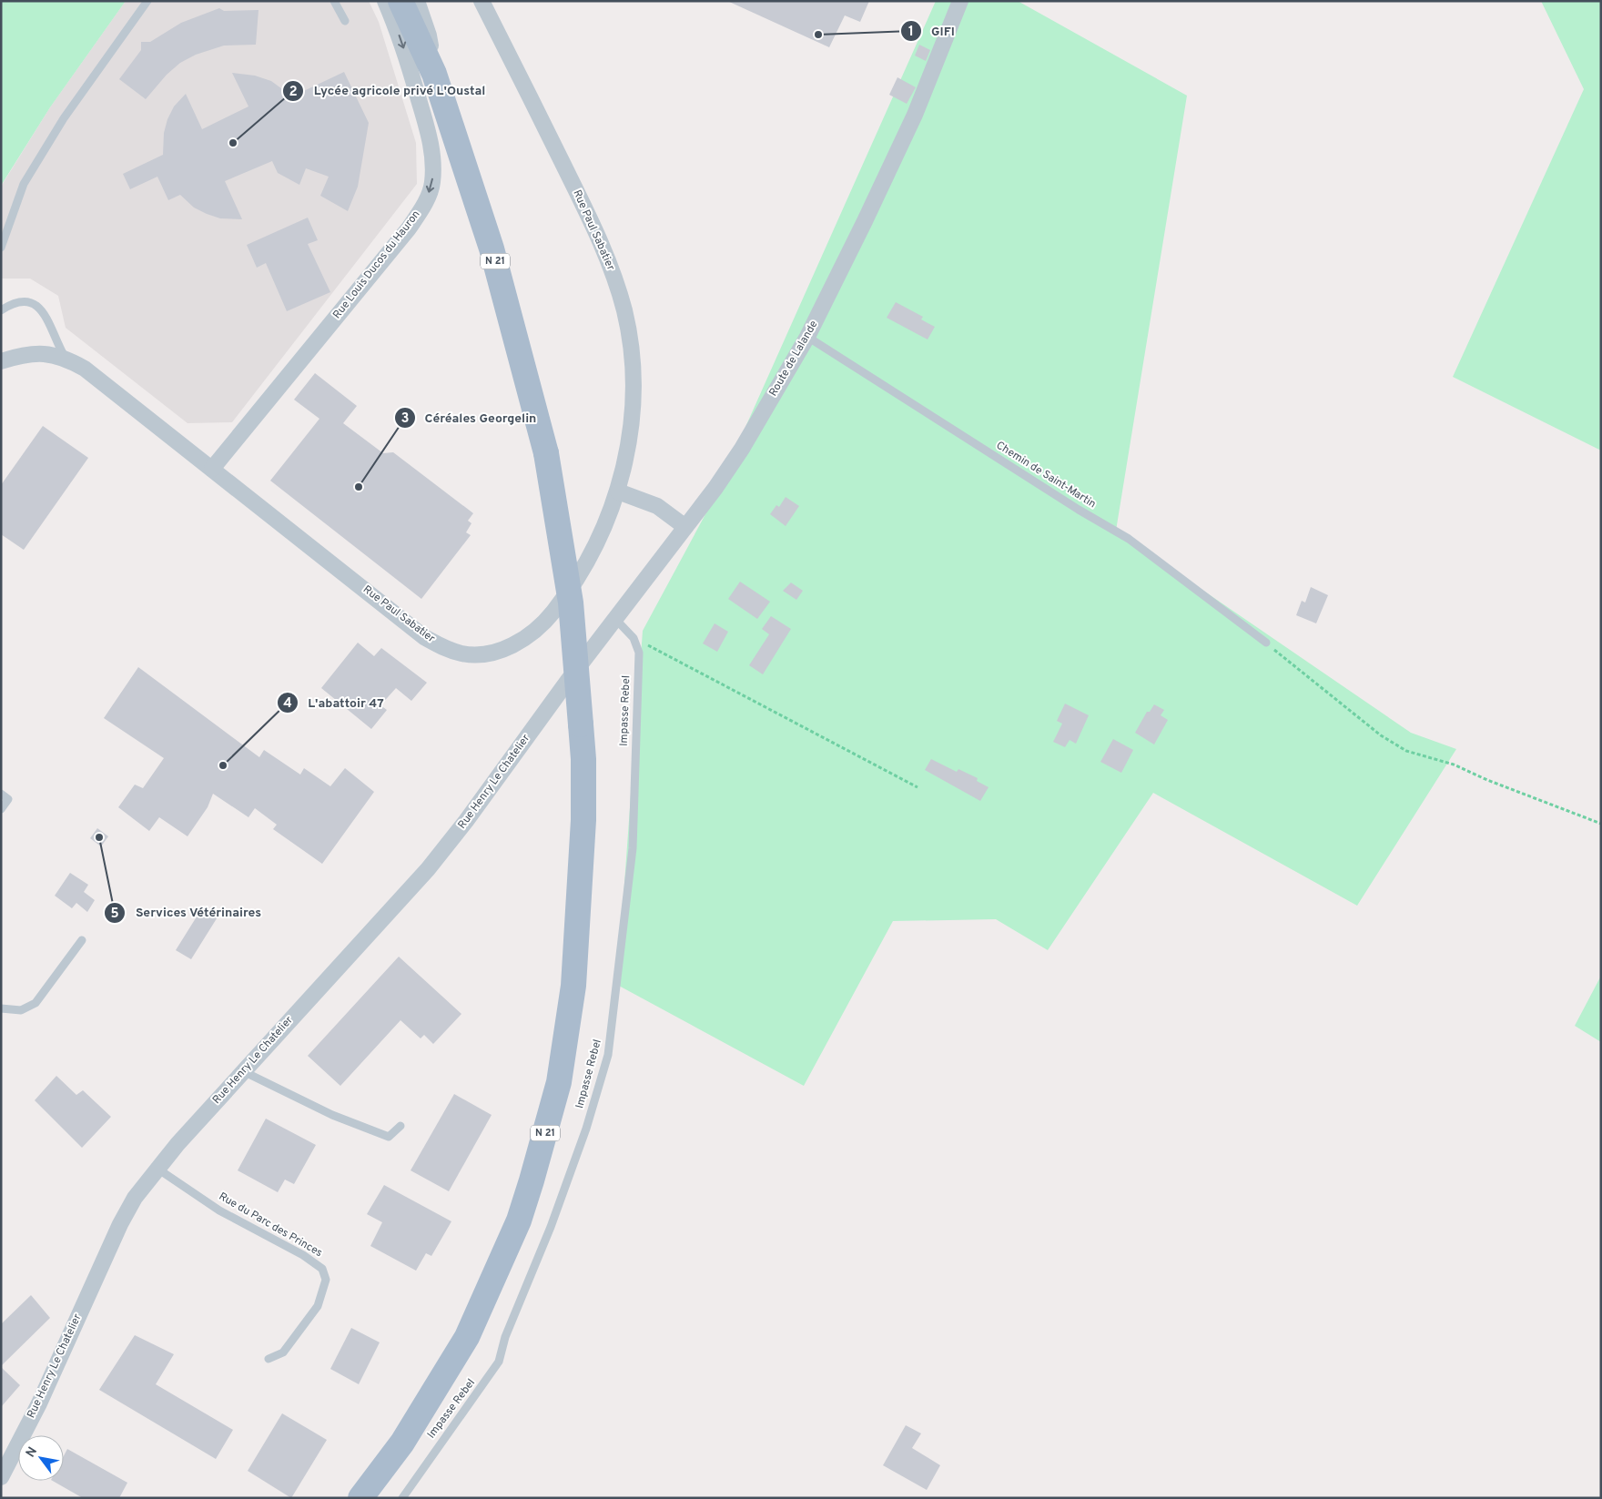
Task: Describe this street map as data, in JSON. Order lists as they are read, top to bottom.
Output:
{
  "streets": {
    "main road": ["N 21"],
    "street": [
      "Rue Paul Sabatier",
      "Rue Louis Ducos du Hauron",
      "Route de Lalande",
      "Rue Henry Le Chatelier"
    ],
    "lane": ["Chemin de Saint-Martin", "Impasse Rebel", "Rue du Parc des Princes"]
  },
  "crossings": [
    ["Rue Paul Sabatier", "Rue Louis Ducos du Hauron"],
    ["Route de Lalande", "Chemin de Saint-Martin"],
    ["Route de Lalande", "Rue Henry Le Chatelier"],
    ["Rue Henry Le Chatelier", "Rue du Parc des Princes"]
  ],
  "one_way": ["Rue Louis Ducos du Hauron"],
  "places": [
    "GIFI",
    "Lycée agricole privé L'Oustal",
    "Céréales Georgelin",
    "L'abattoir 47",
    "Services Vétérinaires"
  ],
  "north": "top left"
}
